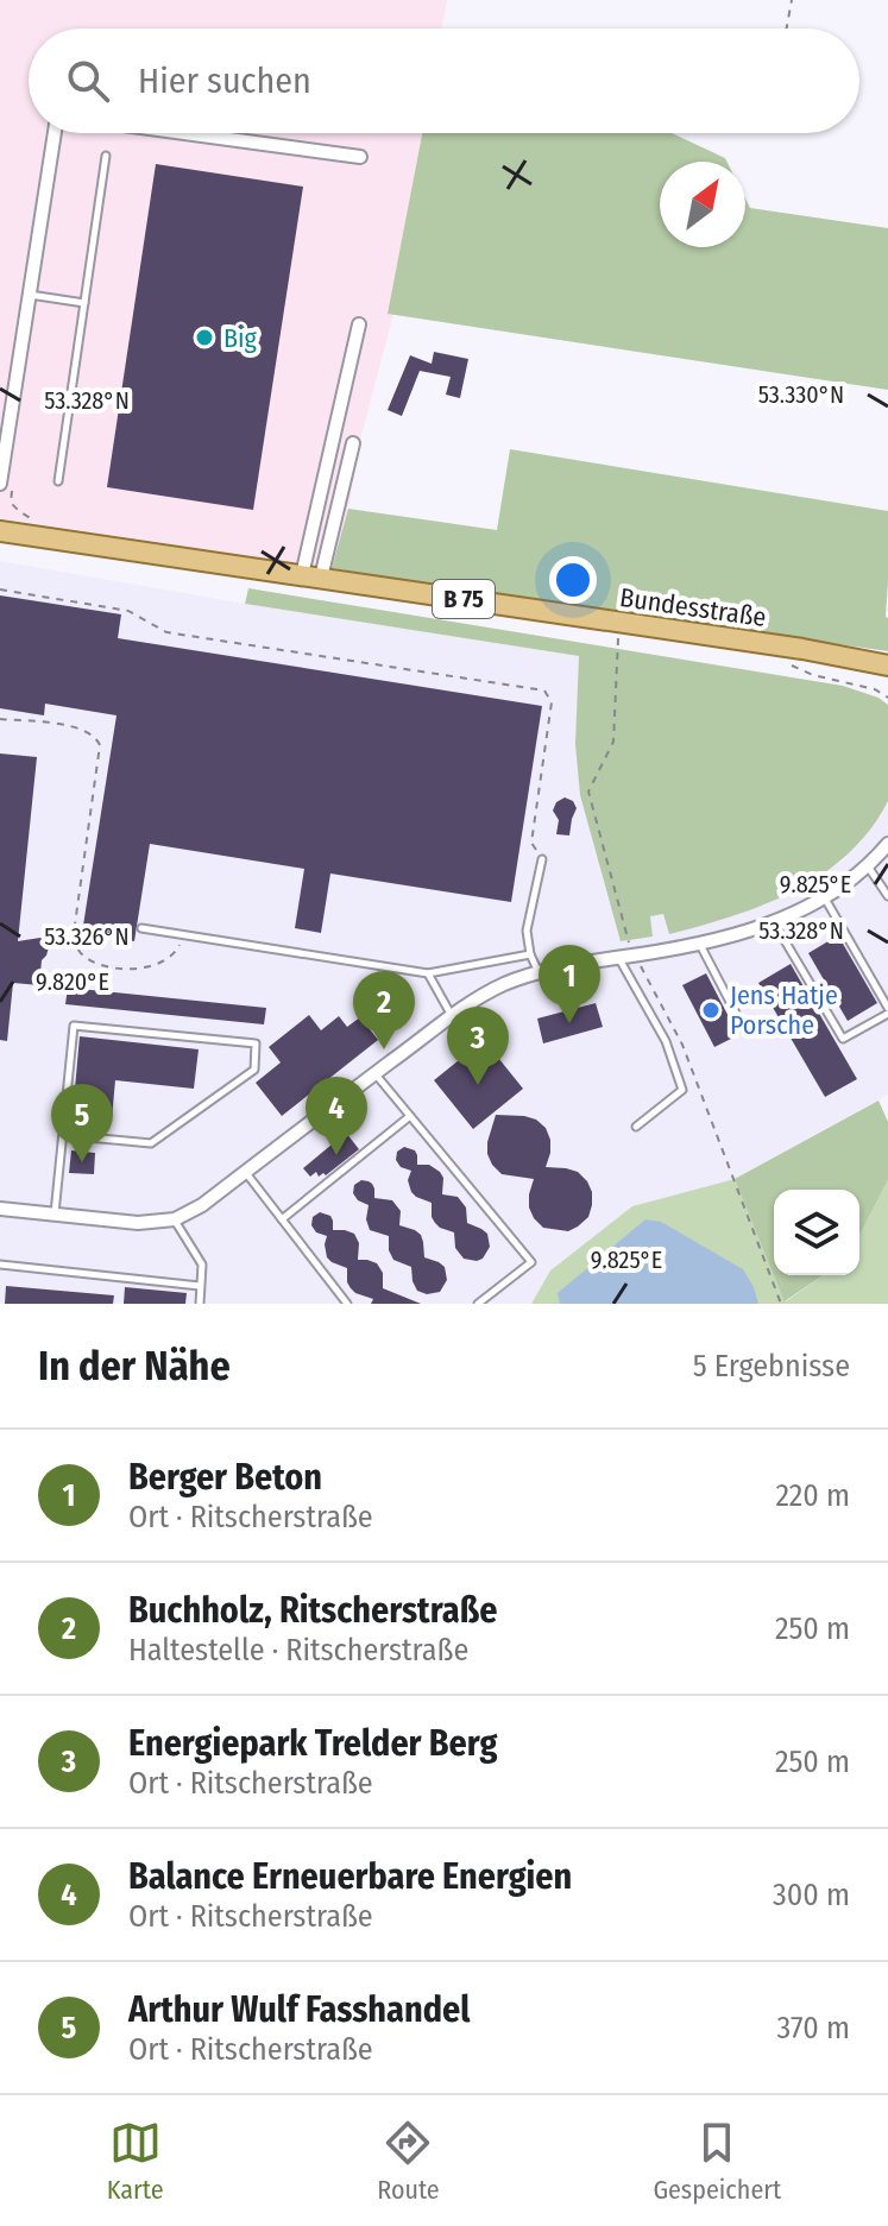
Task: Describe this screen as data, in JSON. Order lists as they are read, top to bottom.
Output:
{
  "streets": {
    "main road": ["B 75", "Bundesstraße"]
  },
  "places": ["Big", "Jens Hatje Porsche"],
  "north": "top right",
  "page": {
    "search": "Hier suchen",
    "pins": [
      "1",
      "2",
      "3",
      "4",
      "5"
    ],
    "heading": ["In der Nähe", "5 Ergebnisse"],
    "list": [
      {
        "mark": "1",
        "name": "Berger Beton",
        "note": "Ort · Ritscherstraße",
        "value": "220 m"
      },
      {
        "mark": "2",
        "name": "Buchholz, Ritscherstraße",
        "note": "Haltestelle · Ritscherstraße",
        "value": "250 m"
      },
      {
        "mark": "3",
        "name": "Energiepark Trelder Berg",
        "note": "Ort · Ritscherstraße",
        "value": "250 m"
      },
      {
        "mark": "4",
        "name": "Balance Erneuerbare Energien",
        "note": "Ort · Ritscherstraße",
        "value": "300 m"
      },
      {
        "mark": "5",
        "name": "Arthur Wulf Fasshandel",
        "note": "Ort · Ritscherstraße",
        "value": "370 m"
      }
    ],
    "nav": ["Karte", "Route", "Gespeichert"]
  },
  "coordinates": [
    "53.330°N",
    "53.328°N",
    "9.825°E",
    "53.326°N",
    "9.820°E"
  ]
}
